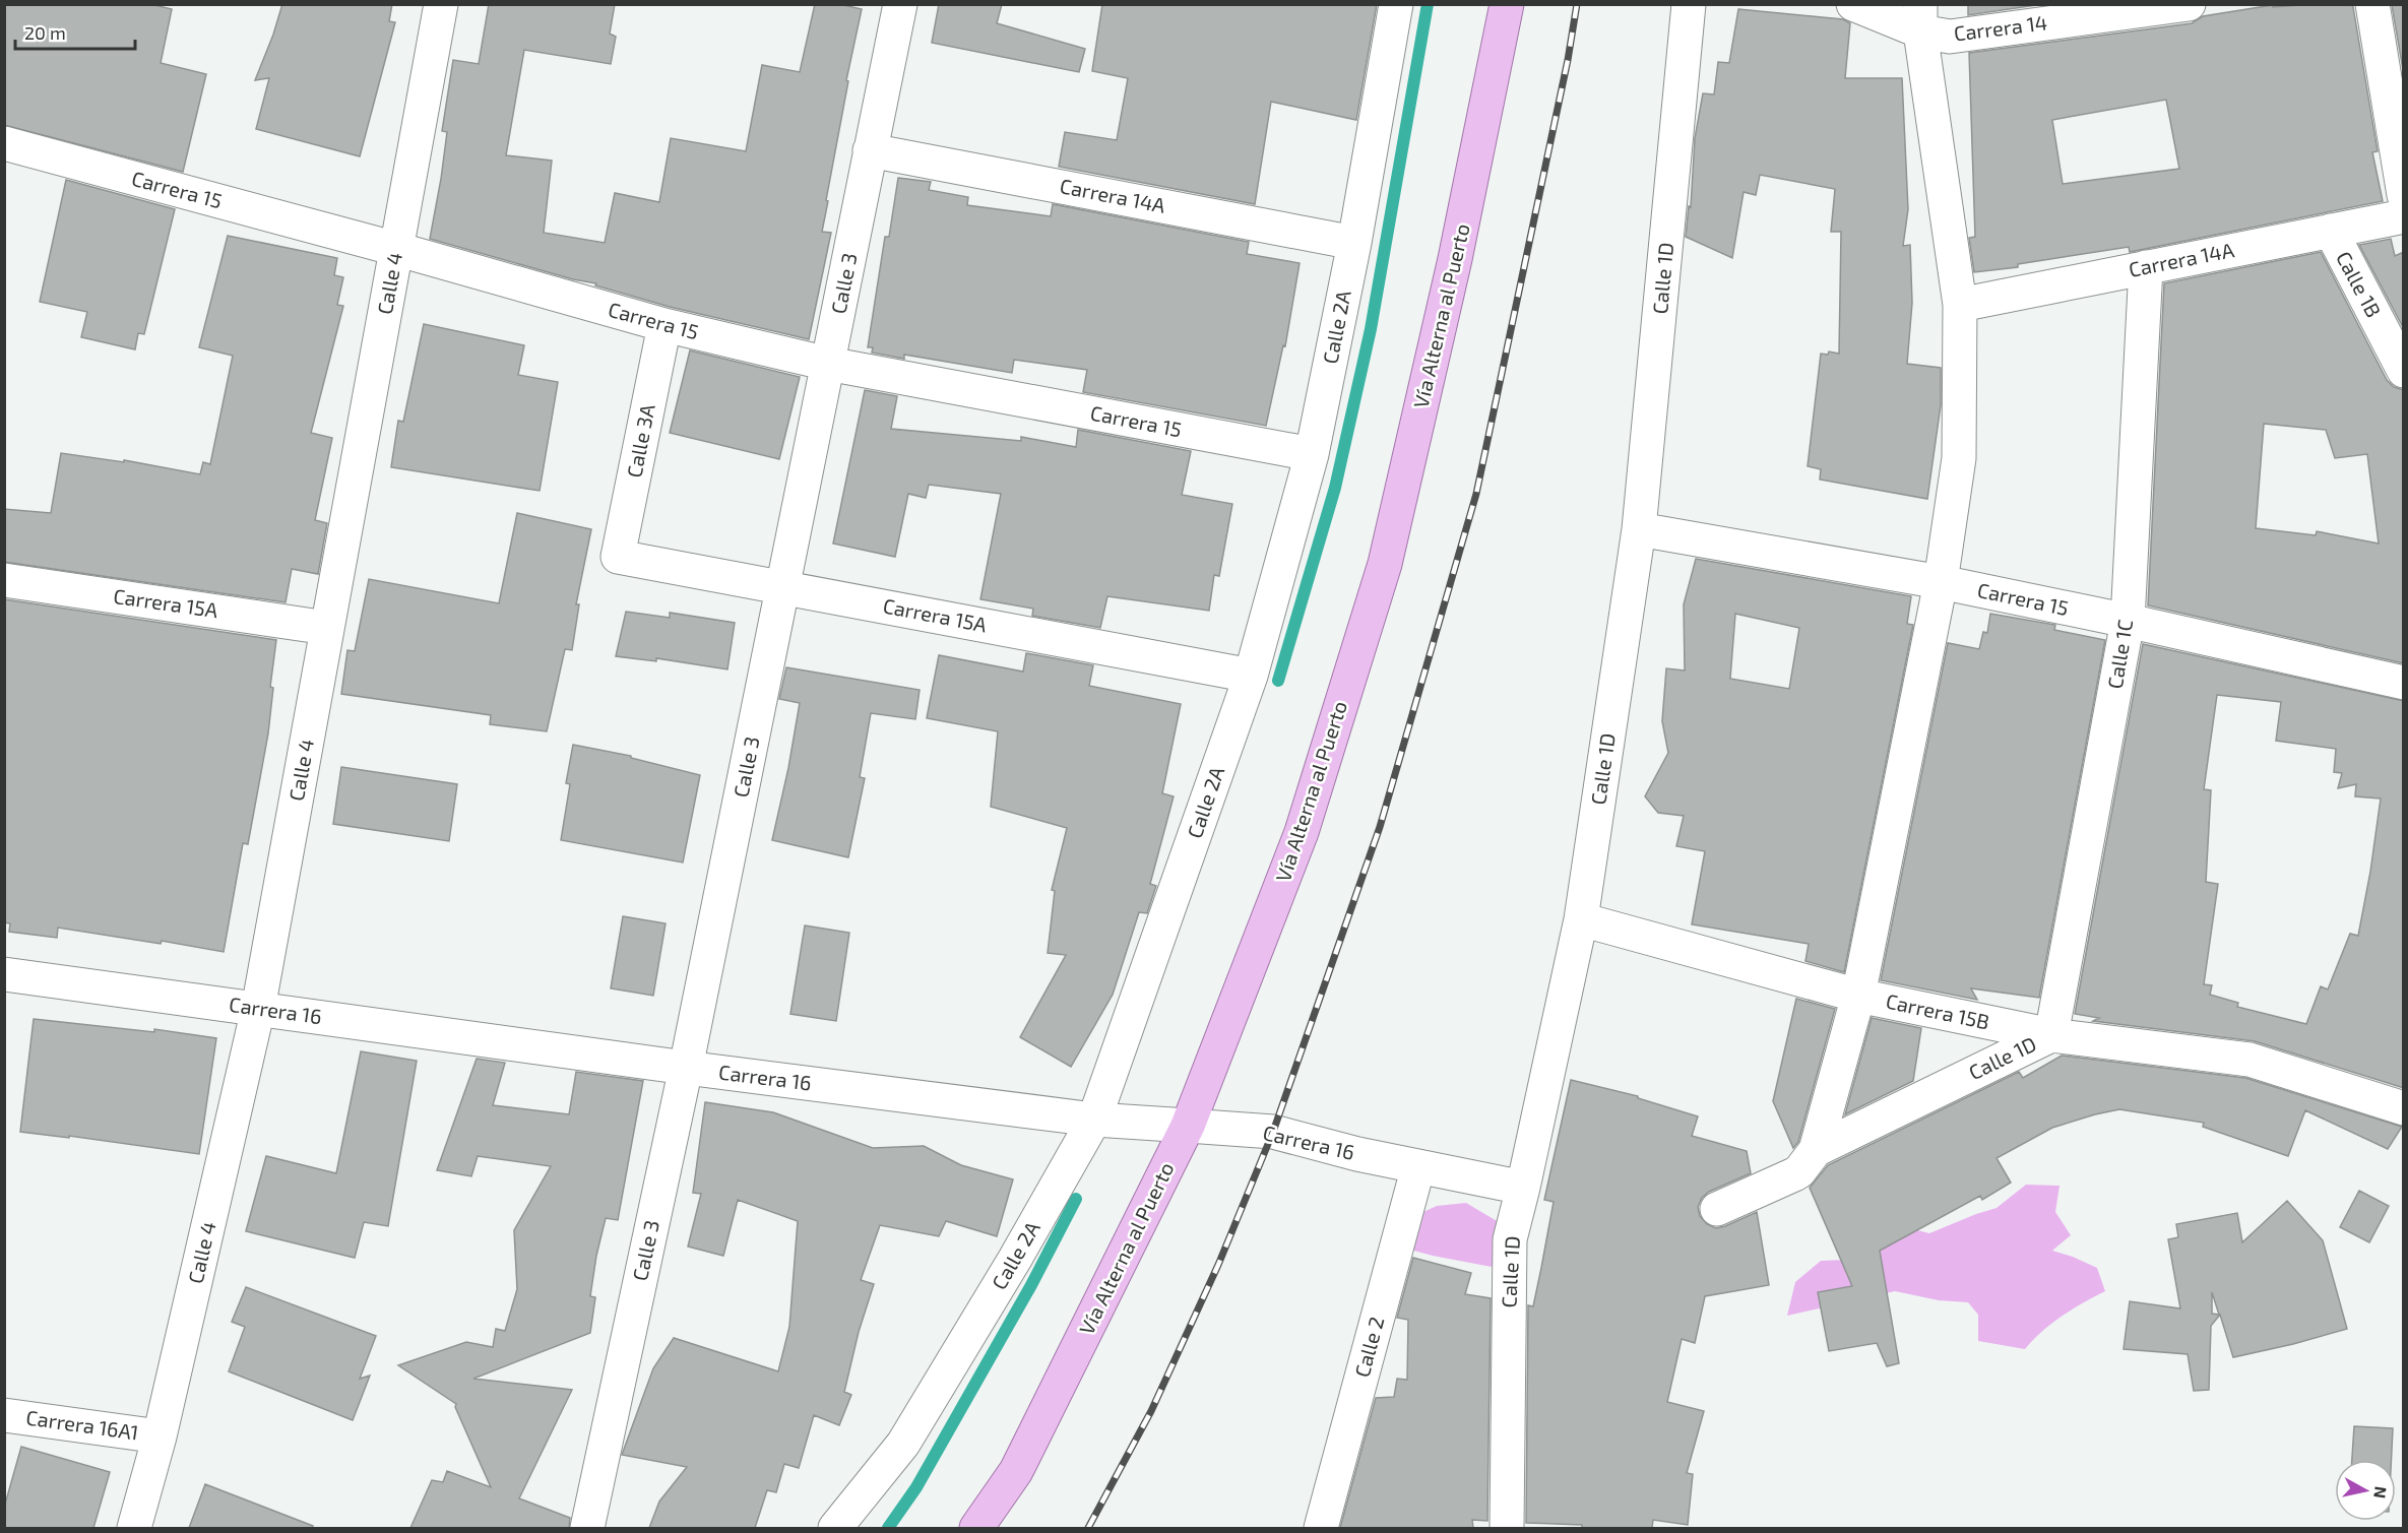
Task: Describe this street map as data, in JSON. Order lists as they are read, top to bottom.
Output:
{
  "streets": {
    "main road": ["Vía Alterna al Puerto"],
    "street": [
      "Carrera 14",
      "Carrera 15",
      "Carrera 14A",
      "Calle 1D",
      "Calle 4",
      "Calle 3",
      "Calle 1B",
      "Calle 2A",
      "Calle 3A",
      "Carrera 15A",
      "Calle 1C",
      "Carrera 16",
      "Carrera 15B",
      "Calle 2",
      "Carrera 16A1"
    ]
  },
  "crossings": [
    ["Carrera 15", "Calle 1D"],
    ["Carrera 15", "Calle 4"],
    ["Carrera 15", "Calle 3"],
    ["Carrera 15", "Calle 2A"],
    ["Carrera 15", "Calle 3A"],
    ["Carrera 15", "Calle 1C"],
    ["Carrera 14A", "Calle 3"],
    ["Carrera 14A", "Calle 1B"],
    ["Carrera 14A", "Calle 2A"],
    ["Carrera 14A", "Calle 1C"],
    ["Calle 1D", "Calle 1C"],
    ["Calle 1D", "Carrera 16"],
    ["Calle 1D", "Carrera 15B"],
    ["Calle 4", "Carrera 15A"],
    ["Calle 4", "Carrera 16"],
    ["Calle 4", "Carrera 16A1"],
    ["Calle 3", "Carrera 15A"],
    ["Calle 3", "Carrera 16"],
    ["Vía Alterna al Puerto", "Carrera 16"],
    ["Calle 2A", "Carrera 15A"],
    ["Calle 2A", "Carrera 16"],
    ["Calle 3A", "Carrera 15A"],
    ["Calle 1C", "Carrera 15B"],
    ["Carrera 16", "Calle 2"]
  ],
  "scale_bar": "20 m",
  "north": "right"
}
